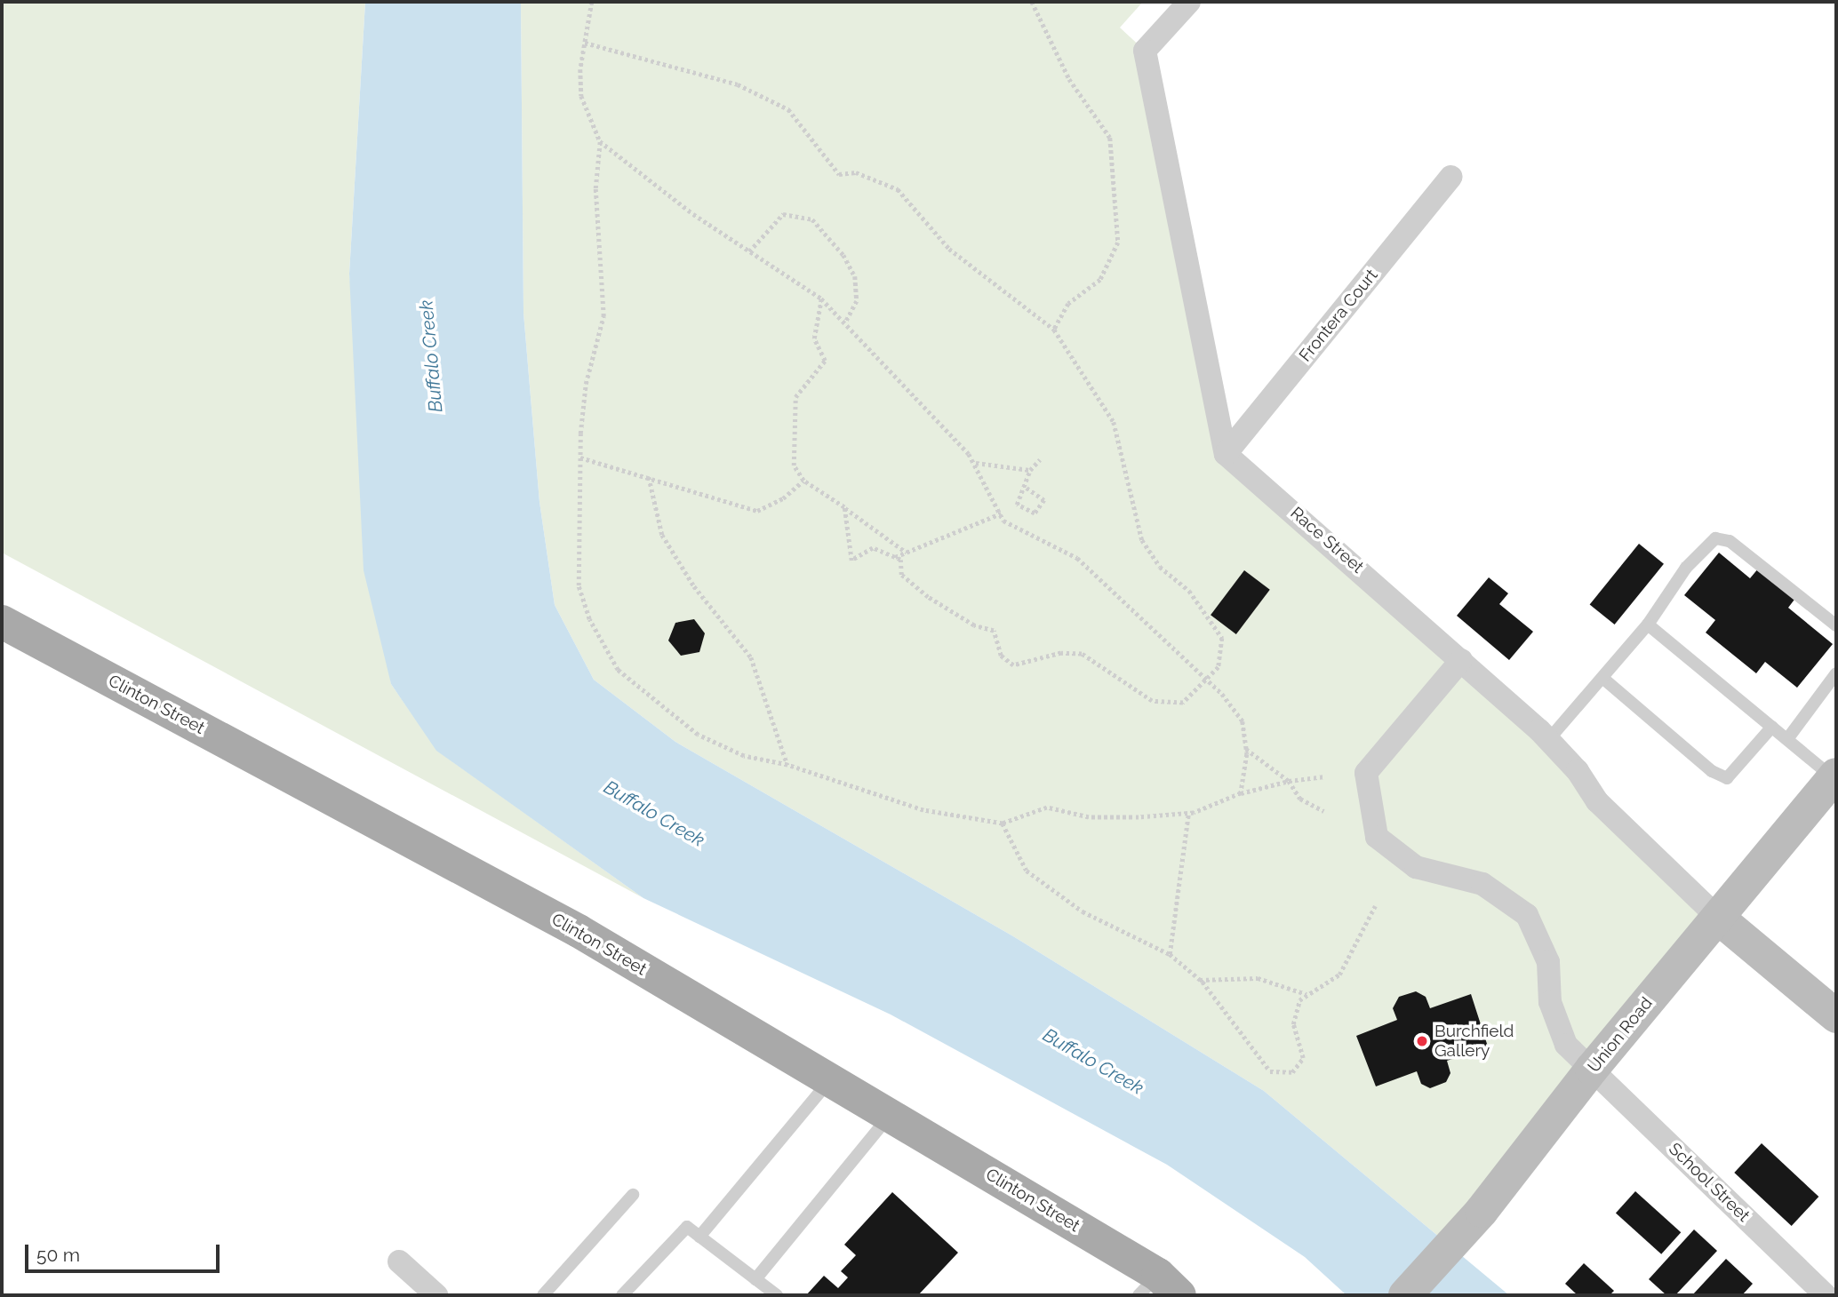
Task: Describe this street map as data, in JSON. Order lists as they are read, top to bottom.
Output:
{
  "streets": {
    "main road": ["Clinton Street", "Union Road"],
    "street": ["Frontera Court", "Race Street", "School Street"]
  },
  "crossings": [
    ["Frontera Court", "Race Street"],
    ["Race Street", "Union Road"],
    ["Race Street", "School Street"],
    ["Union Road", "School Street"]
  ],
  "water": ["Buffalo Creek"],
  "places": ["Burchfield Gallery"],
  "scale_bar": "50 m"
}
